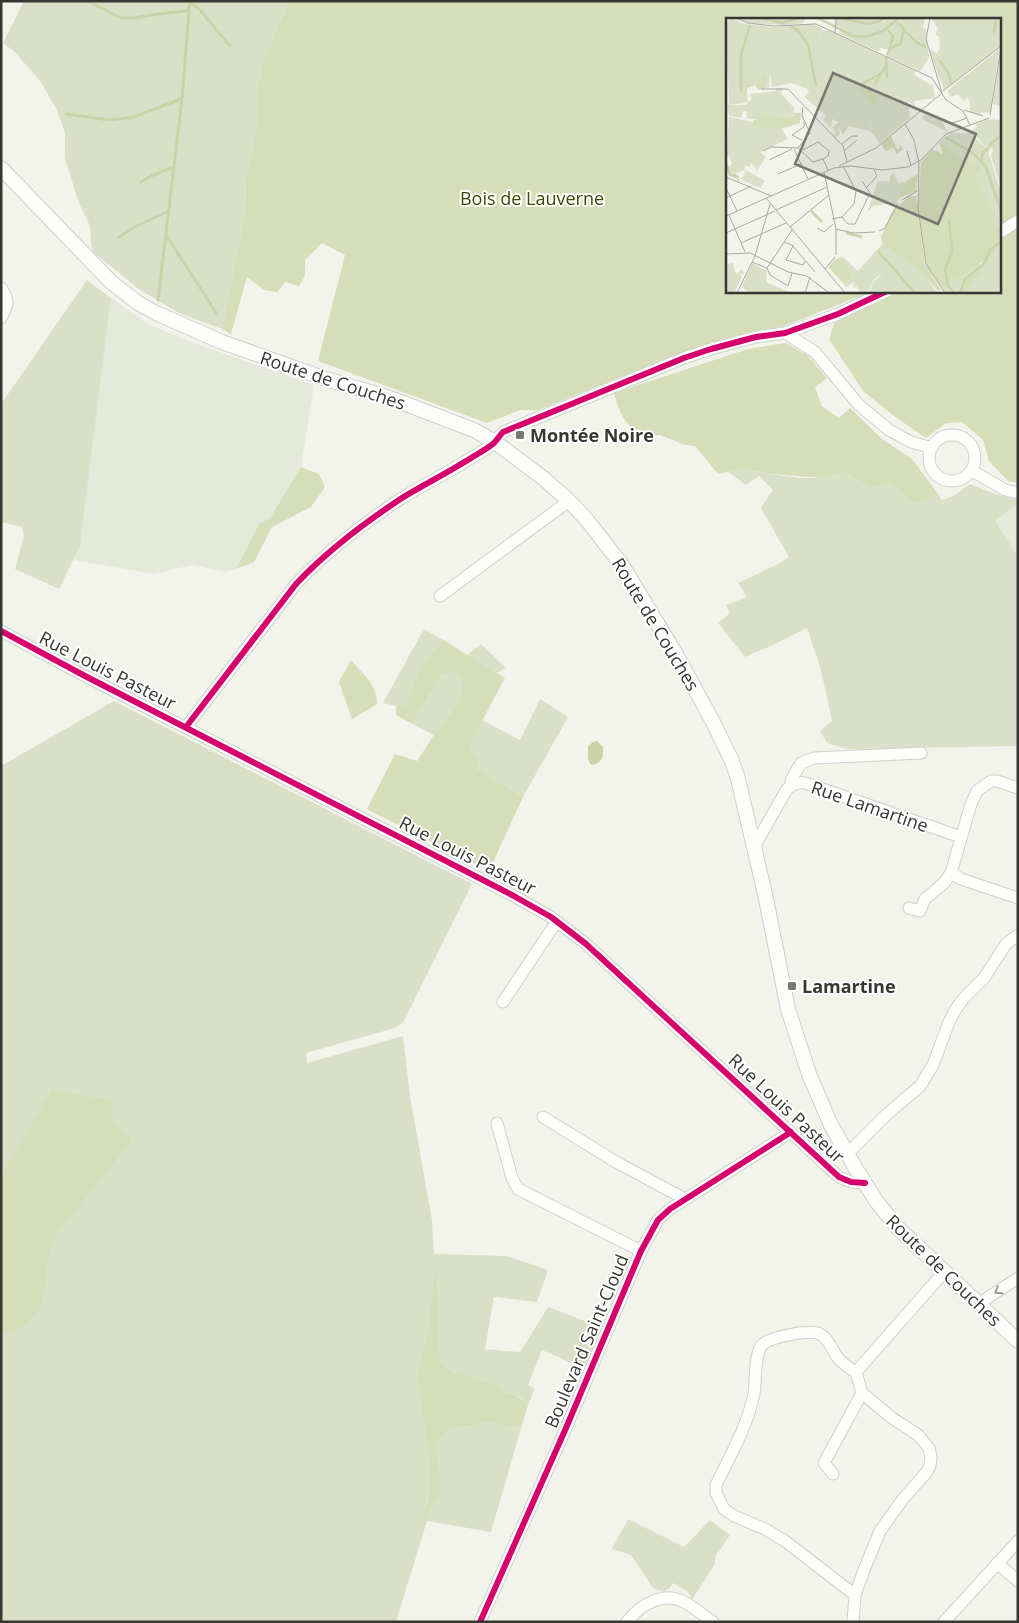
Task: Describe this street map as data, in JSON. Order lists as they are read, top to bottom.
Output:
{
  "streets": {
    "main road": ["Route de Couches"],
    "street": ["Rue Louis Pasteur", "Rue Lamartine", "Boulevard Saint-Cloud"]
  },
  "crossings": [
    ["Route de Couches", "Rue Louis Pasteur"],
    ["Route de Couches", "Rue Lamartine"],
    ["Rue Louis Pasteur", "Boulevard Saint-Cloud"]
  ],
  "parks": ["Bois de Lauverne"],
  "places": {
    "transit": ["Montée Noire", "Lamartine"]
  }
}
